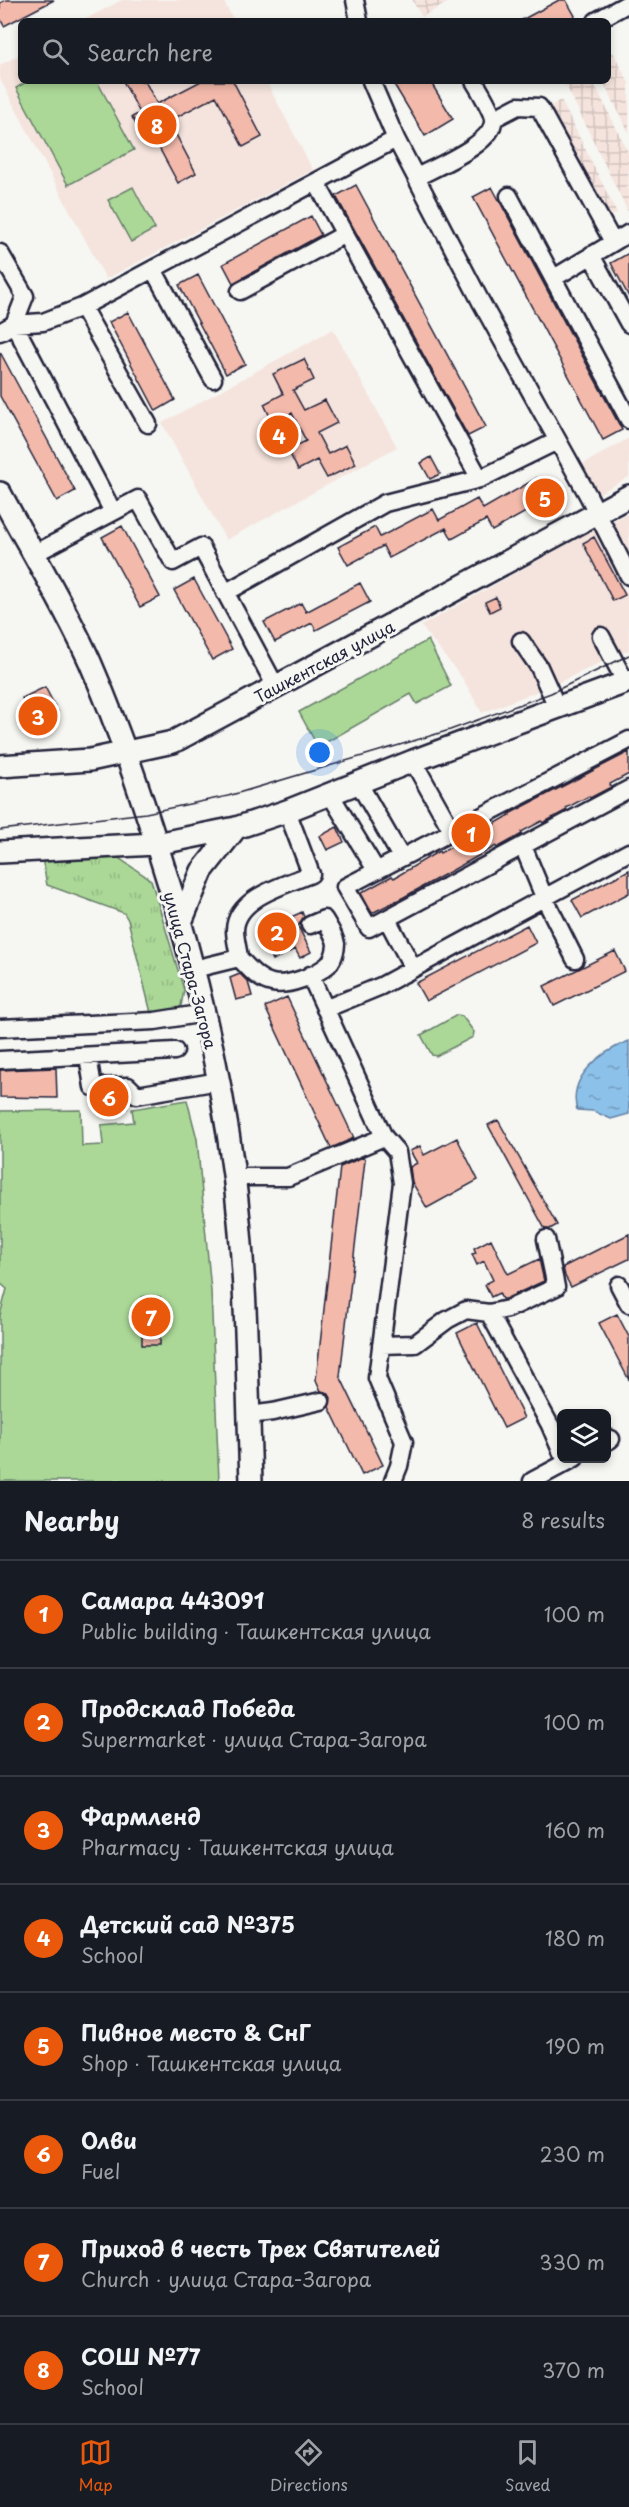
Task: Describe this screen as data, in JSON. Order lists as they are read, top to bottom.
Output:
{
  "streets": {
    "main road": ["Ташкентская улица", "улица Стара-Загора"]
  },
  "crossings": [
    ["Ташкентская улица", "улица Стара-Загора"]
  ],
  "page": {
    "search": "Search here",
    "pins": [
      "8",
      "4",
      "5",
      "3",
      "1",
      "2",
      "6",
      "7"
    ],
    "heading": ["Nearby", "8 results"],
    "list": [
      {
        "mark": "1",
        "name": "Самара 443091",
        "note": "Public building · Ташкентская улица",
        "value": "100 m"
      },
      {
        "mark": "2",
        "name": "Продсклад Победа",
        "note": "Supermarket · улица Стара-Загора",
        "value": "100 m"
      },
      {
        "mark": "3",
        "name": "Фармленд",
        "note": "Pharmacy · Ташкентская улица",
        "value": "160 m"
      },
      {
        "mark": "4",
        "name": "Детский сад №375",
        "note": "School",
        "value": "180 m"
      },
      {
        "mark": "5",
        "name": "Пивное место & СнГ",
        "note": "Shop · Ташкентская улица",
        "value": "190 m"
      },
      {
        "mark": "6",
        "name": "Олви",
        "note": "Fuel",
        "value": "230 m"
      },
      {
        "mark": "7",
        "name": "Приход в честь Трех Святителей",
        "note": "Church · улица Стара-Загора",
        "value": "330 m"
      },
      {
        "mark": "8",
        "name": "СОШ №77",
        "note": "School",
        "value": "370 m"
      }
    ],
    "nav": ["Map", "Directions", "Saved"]
  }
}
